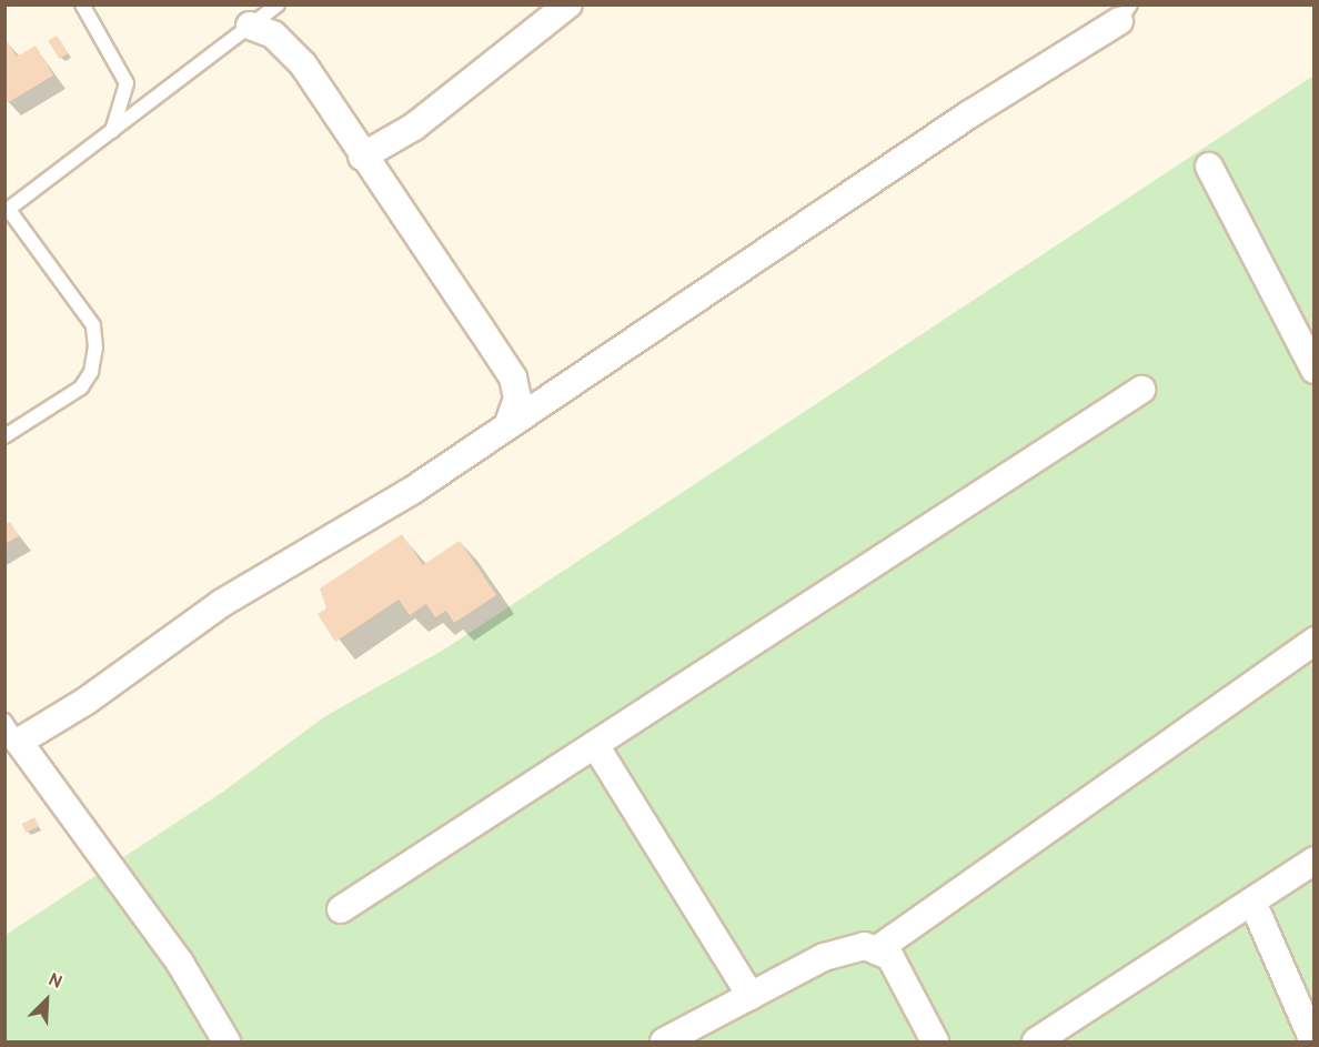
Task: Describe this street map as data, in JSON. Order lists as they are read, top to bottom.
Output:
{
  "north": "top right"
}
